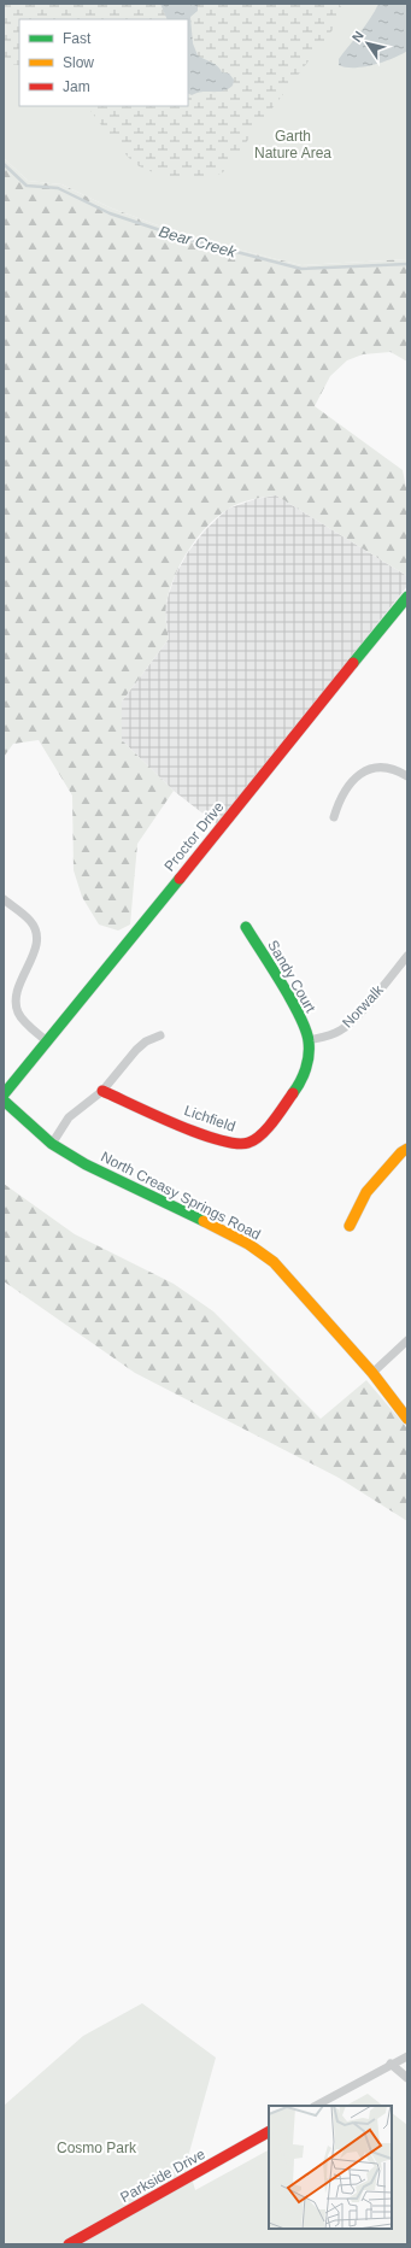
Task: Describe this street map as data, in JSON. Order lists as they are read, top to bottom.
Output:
{
  "streets": {
    "street": [
      "Proctor Drive",
      "Sandy Court",
      "Norwalk",
      "Lichfield",
      "North Creasy Springs Road",
      "Parkside Drive"
    ]
  },
  "crossings": [
    ["Sandy Court", "Norwalk"],
    ["Sandy Court", "Lichfield"],
    ["Norwalk", "Lichfield"]
  ],
  "water": ["Bear Creek"],
  "parks": ["Garth Nature Area", "Cosmo Park"],
  "legend": ["Fast", "Slow", "Jam"],
  "north": "top left"
}
